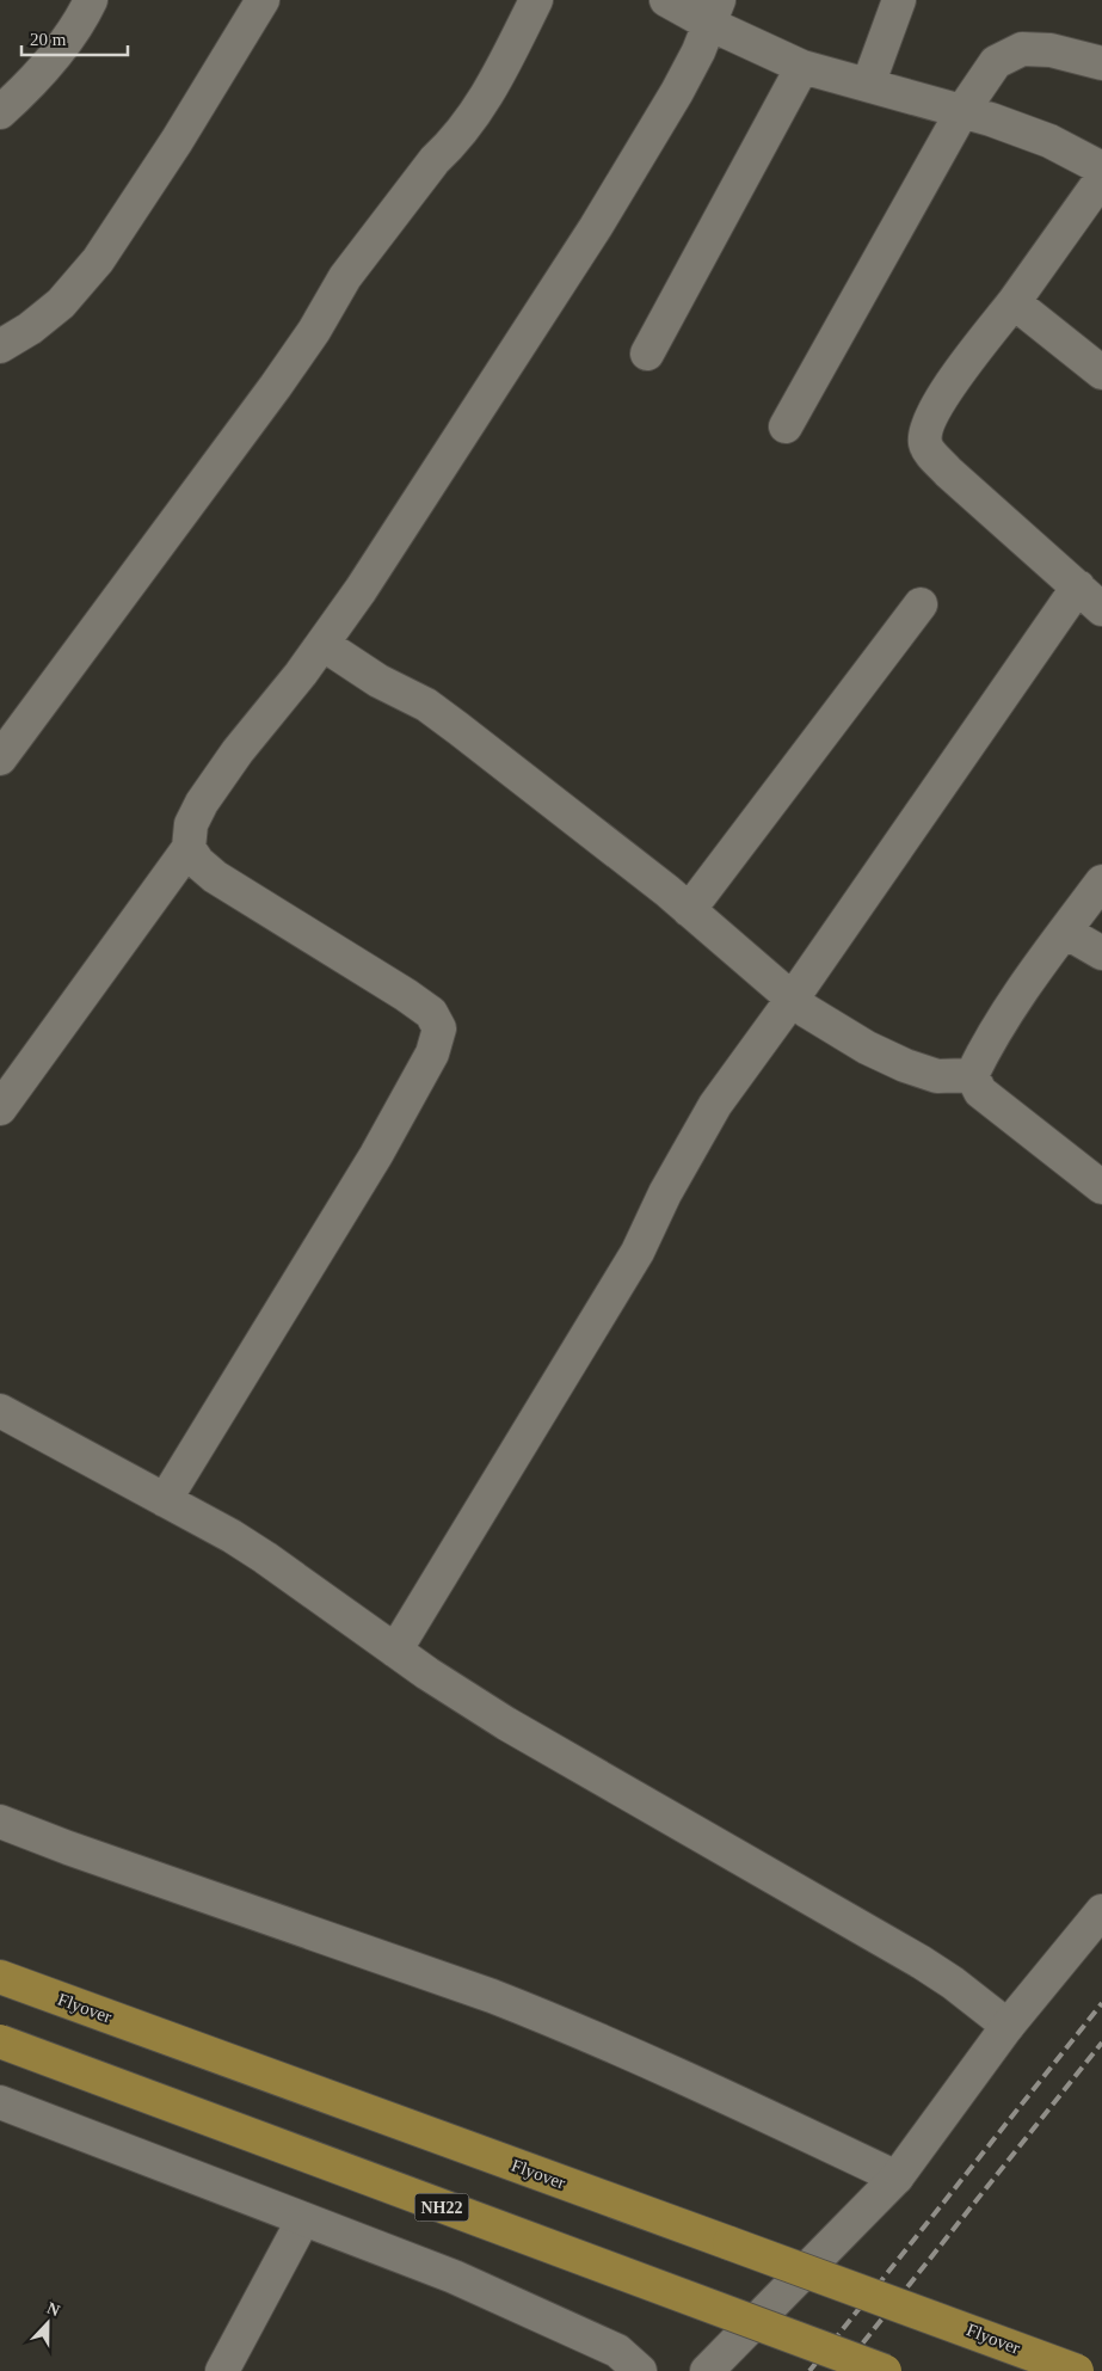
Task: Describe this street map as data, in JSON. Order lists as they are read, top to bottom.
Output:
{
  "streets": {
    "highway": ["Flyover", "NH22"]
  },
  "scale_bar": "20 m",
  "north": "top"
}
